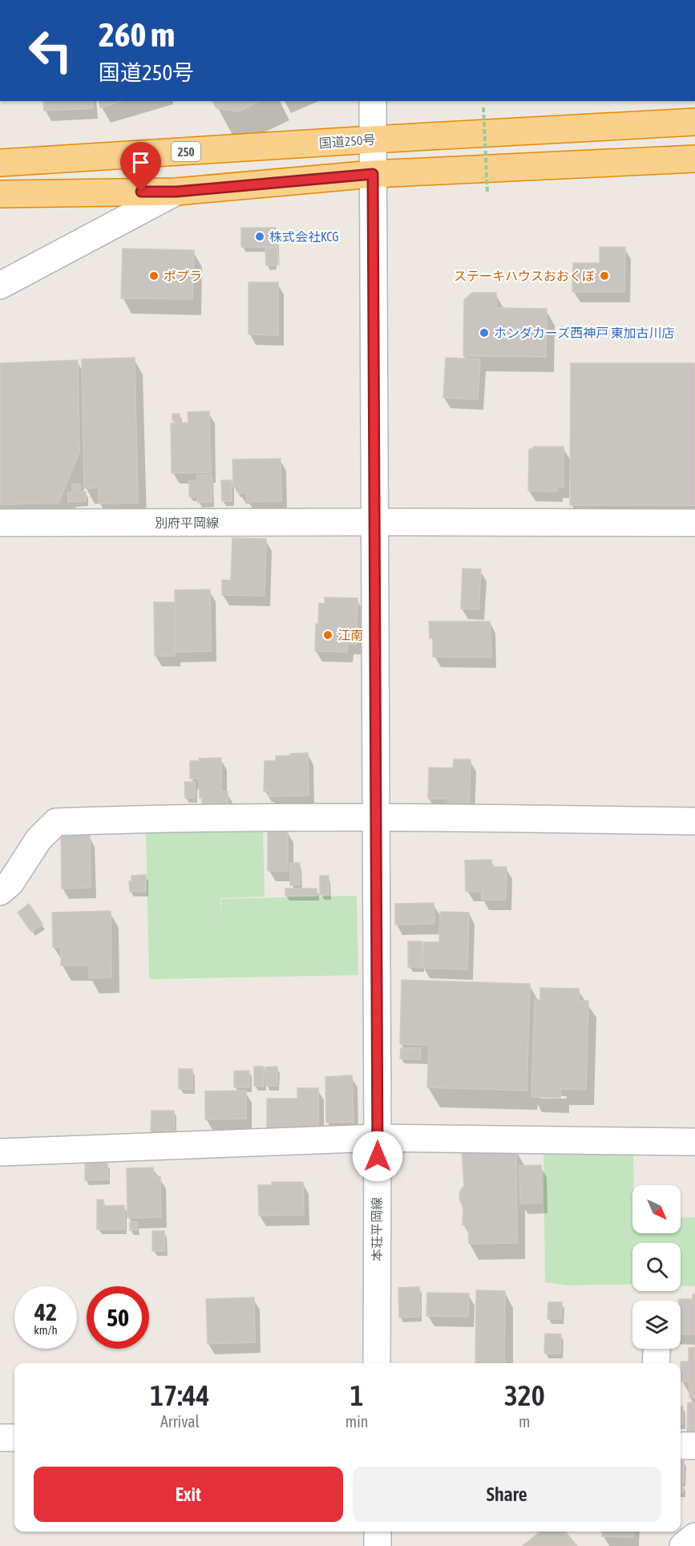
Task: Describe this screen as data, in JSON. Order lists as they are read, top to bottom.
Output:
{
  "streets": {
    "highway": ["国道250号", "250"],
    "street": ["別府平岡線", "本荘平岡線"]
  },
  "crossings": [
    ["国道250号", "本荘平岡線"],
    ["別府平岡線", "本荘平岡線"]
  ],
  "places": [
    "株式会社KCG",
    "ポプラ",
    "ステーキハウスおおくぼ",
    "ホンダカーズ西神戸 東加古川店",
    "江南"
  ],
  "north": "bottom right",
  "page": {
    "turn": ["260 m", "国道250号"],
    "speed": "42 km/h",
    "limit": "50",
    "eta": [
      "17:44",
      "Arrival",
      "1",
      "min",
      "320",
      "m"
    ],
    "buttons": ["Exit", "Share"]
  }
}
